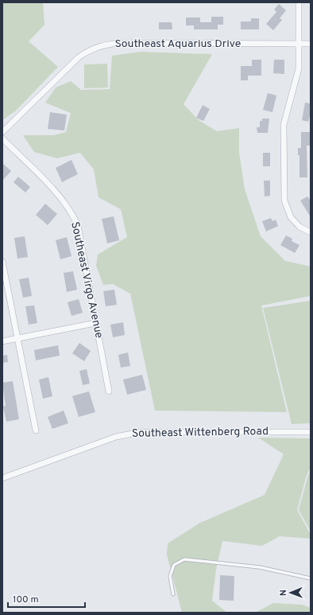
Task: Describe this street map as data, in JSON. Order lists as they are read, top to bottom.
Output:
{
  "streets": {
    "street": ["Southeast Aquarius Drive", "Southeast Virgo Avenue", "Southeast Wittenberg Road"]
  },
  "scale_bar": "100 m",
  "north": "left"
}
